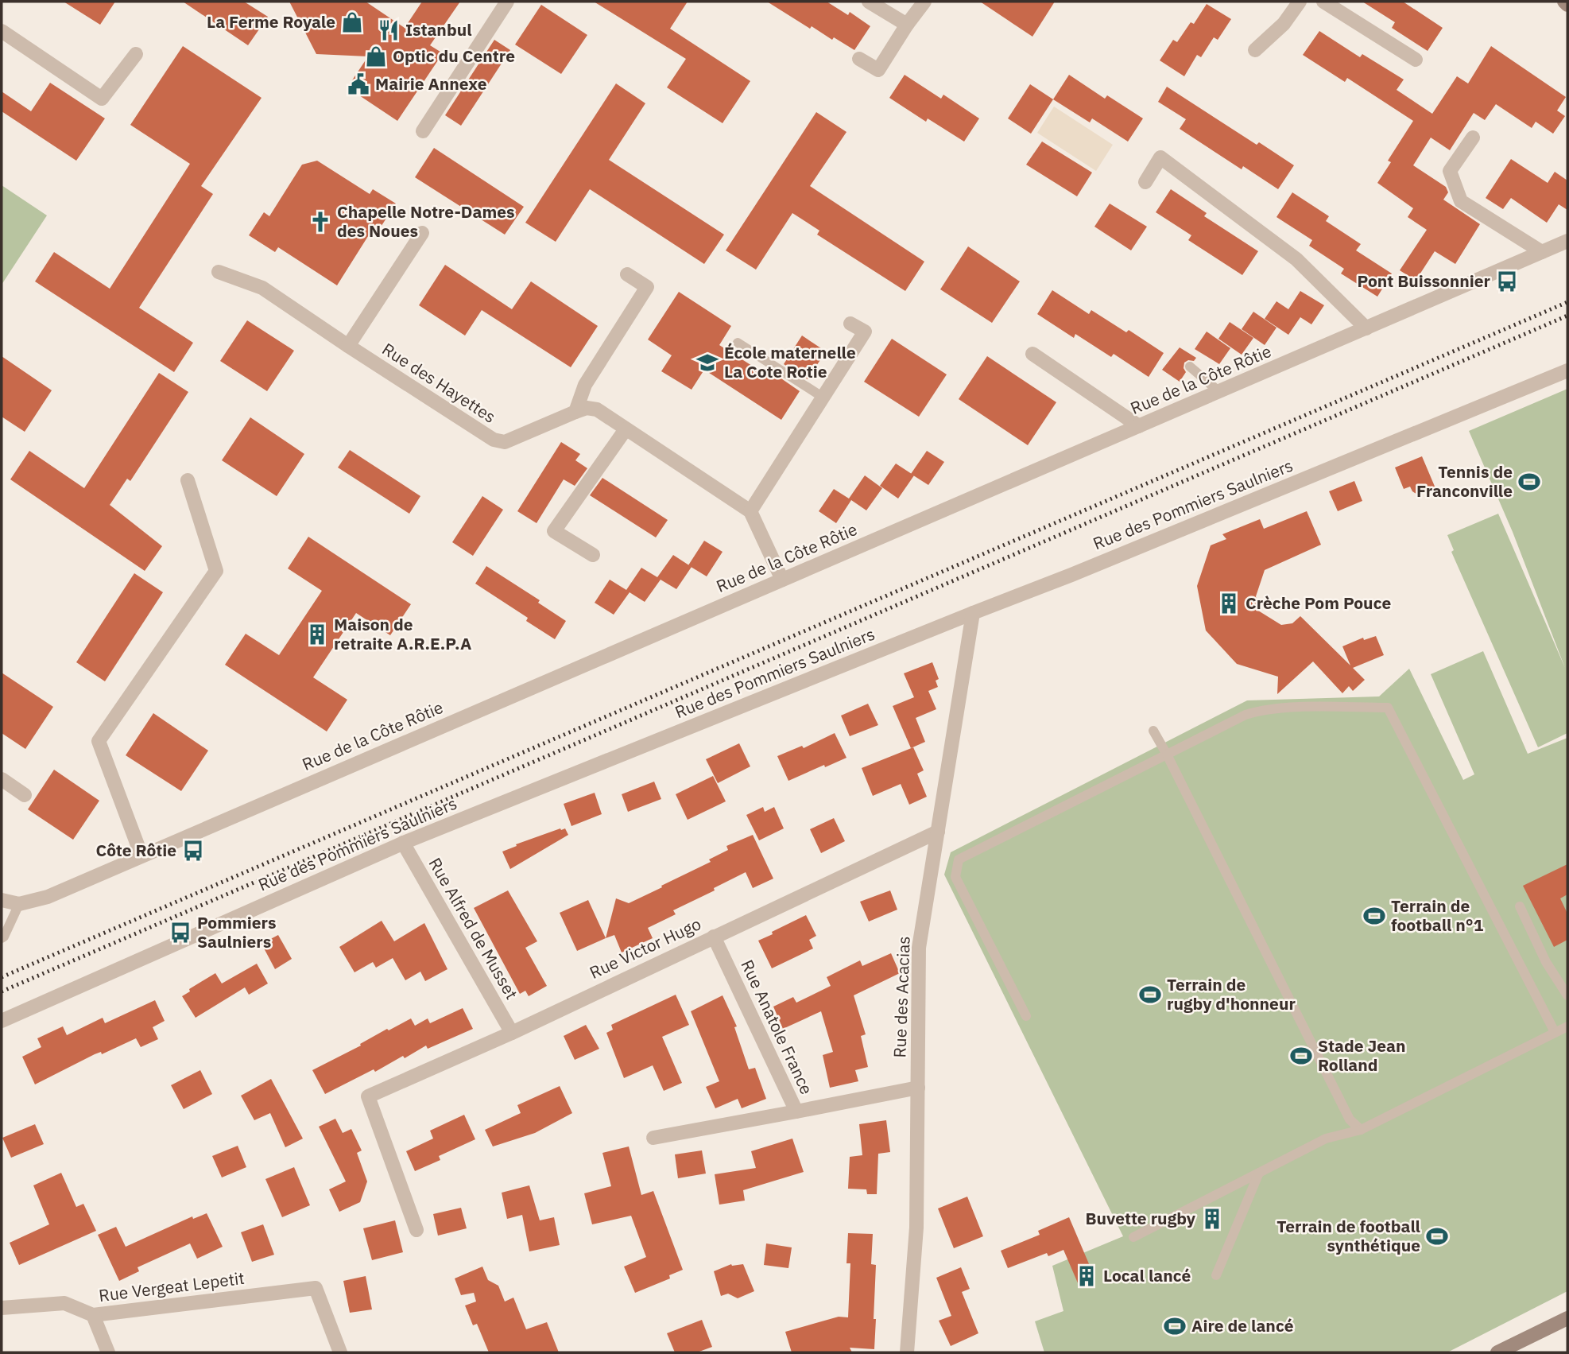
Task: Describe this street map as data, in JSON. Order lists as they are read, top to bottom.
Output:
{
  "streets": {
    "street": [
      "Rue de la Côte Rôtie",
      "Rue des Hayettes",
      "Rue des Pommiers Saulniers",
      "Rue Alfred de Musset",
      "Rue Victor Hugo",
      "Rue des Acacias",
      "Rue Anatole France",
      "Rue Vergeat Lepetit"
    ]
  },
  "crossings": [
    ["Rue des Pommiers Saulniers", "Rue Alfred de Musset"],
    ["Rue des Pommiers Saulniers", "Rue des Acacias"],
    ["Rue Alfred de Musset", "Rue Victor Hugo"],
    ["Rue Victor Hugo", "Rue des Acacias"],
    ["Rue Victor Hugo", "Rue Anatole France"],
    ["Rue des Acacias", "Rue Anatole France"]
  ],
  "places": {
    "shop": ["La Ferme Royale", "Optic du Centre"],
    "restaurant": ["Istanbul"],
    "public building": ["Mairie Annexe"],
    "church": ["Chapelle Notre-Dames des Noues"],
    "bus stop": ["Pont Buissonnier", "Côte Rôtie", "Pommiers Saulniers"],
    "school or university": ["École maternelle La Cote Rotie"],
    "sports": [
      "Tennis de Franconville",
      "Terrain de football n°1",
      "Terrain de rugby d'honneur",
      "Stade Jean Rolland",
      "Terrain de football synthétique",
      "Aire de lancé"
    ],
    "building": [
      "Crèche Pom Pouce",
      "Maison de retraite A.R.E.P.A",
      "Buvette rugby",
      "Local lancé"
    ]
  }
}
